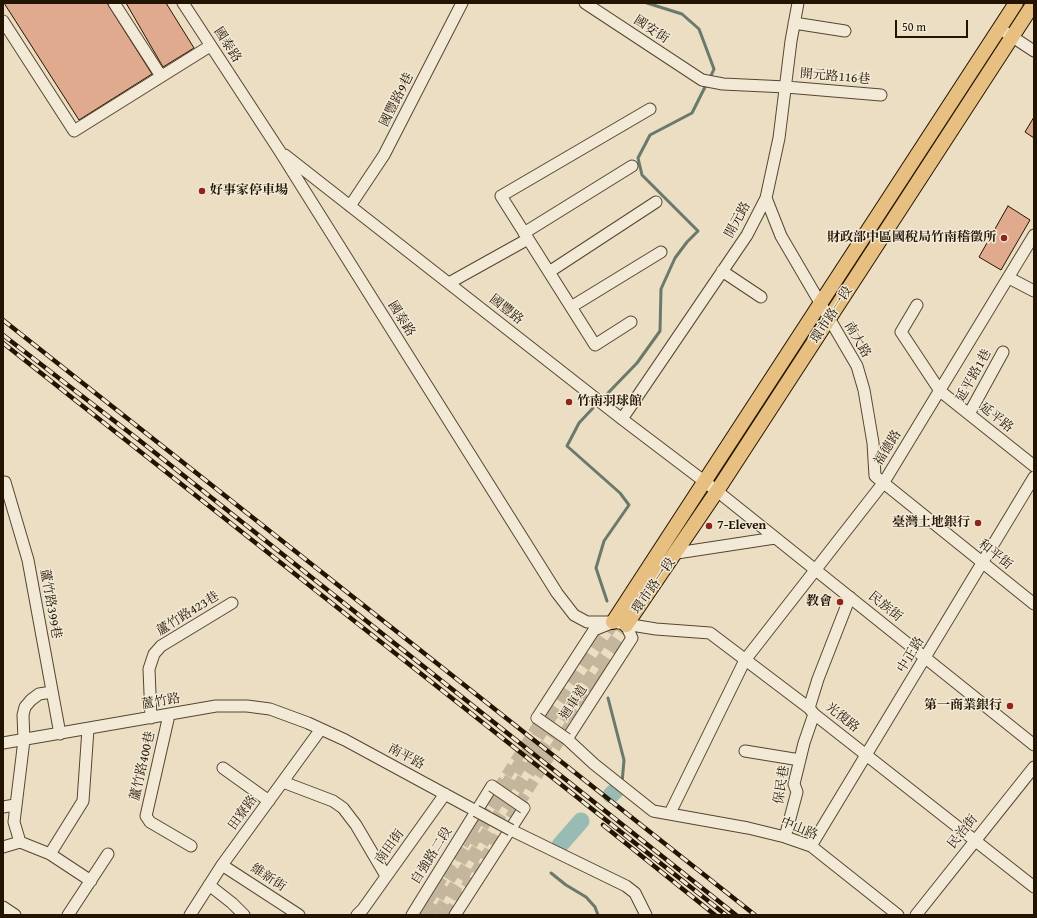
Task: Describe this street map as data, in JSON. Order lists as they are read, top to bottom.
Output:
{
  "streets": {
    "main road": ["環市路一段"],
    "street": [
      "國安街",
      "國泰路",
      "開元路116巷",
      "國豐路9巷",
      "開元路",
      "國豐路",
      "南大路",
      "延平路1巷",
      "延平路",
      "福德路",
      "和平街",
      "蘆竹路399巷",
      "民族街",
      "蘆竹路423巷",
      "中正路",
      "蘆竹路",
      "迴車道",
      "光復路",
      "南平路",
      "蘆竹路400巷",
      "保民巷",
      "田寮路",
      "中山路",
      "民治街",
      "南田街",
      "自強路二段",
      "維新街"
    ]
  },
  "crossings": [
    ["國安街", "開元路116巷"],
    ["國安街", "開元路"],
    ["國泰路", "國豐路"],
    ["國泰路", "環市路一段"],
    ["國泰路", "迴車道"],
    ["國泰路", "光復路"],
    ["開元路116巷", "開元路"],
    ["國豐路9巷", "國豐路"],
    ["開元路", "國豐路"],
    ["開元路", "南大路"],
    ["國豐路", "環市路一段"],
    ["國豐路", "民族街"],
    ["環市路一段", "南大路"],
    ["環市路一段", "民族街"],
    ["環市路一段", "迴車道"],
    ["環市路一段", "光復路"],
    ["南大路", "福德路"],
    ["南大路", "和平街"],
    ["延平路1巷", "延平路"],
    ["延平路", "福德路"],
    ["福德路", "和平街"],
    ["福德路", "民族街"],
    ["福德路", "光復路"],
    ["福德路", "中山路"],
    ["和平街", "中正路"],
    ["蘆竹路399巷", "蘆竹路"],
    ["民族街", "中正路"],
    ["民族街", "保民巷"],
    ["蘆竹路423巷", "蘆竹路"],
    ["中正路", "光復路"],
    ["中正路", "中山路"],
    ["蘆竹路", "南平路"],
    ["蘆竹路", "蘆竹路400巷"],
    ["蘆竹路", "田寮路"],
    ["迴車道", "光復路"],
    ["迴車道", "中山路"],
    ["光復路", "保民巷"],
    ["光復路", "民治街"],
    ["南平路", "田寮路"],
    ["南平路", "南田街"],
    ["南平路", "自強路二段"],
    ["保民巷", "中山路"],
    ["田寮路", "維新街"]
  ],
  "places": [
    "好事家停車場",
    "財政部中區國稅局竹南稽徵所",
    "竹南羽球館",
    "臺灣土地銀行",
    "7-Eleven",
    "教會",
    "第一商業銀行"
  ],
  "scale_bar": "50 m"
}
